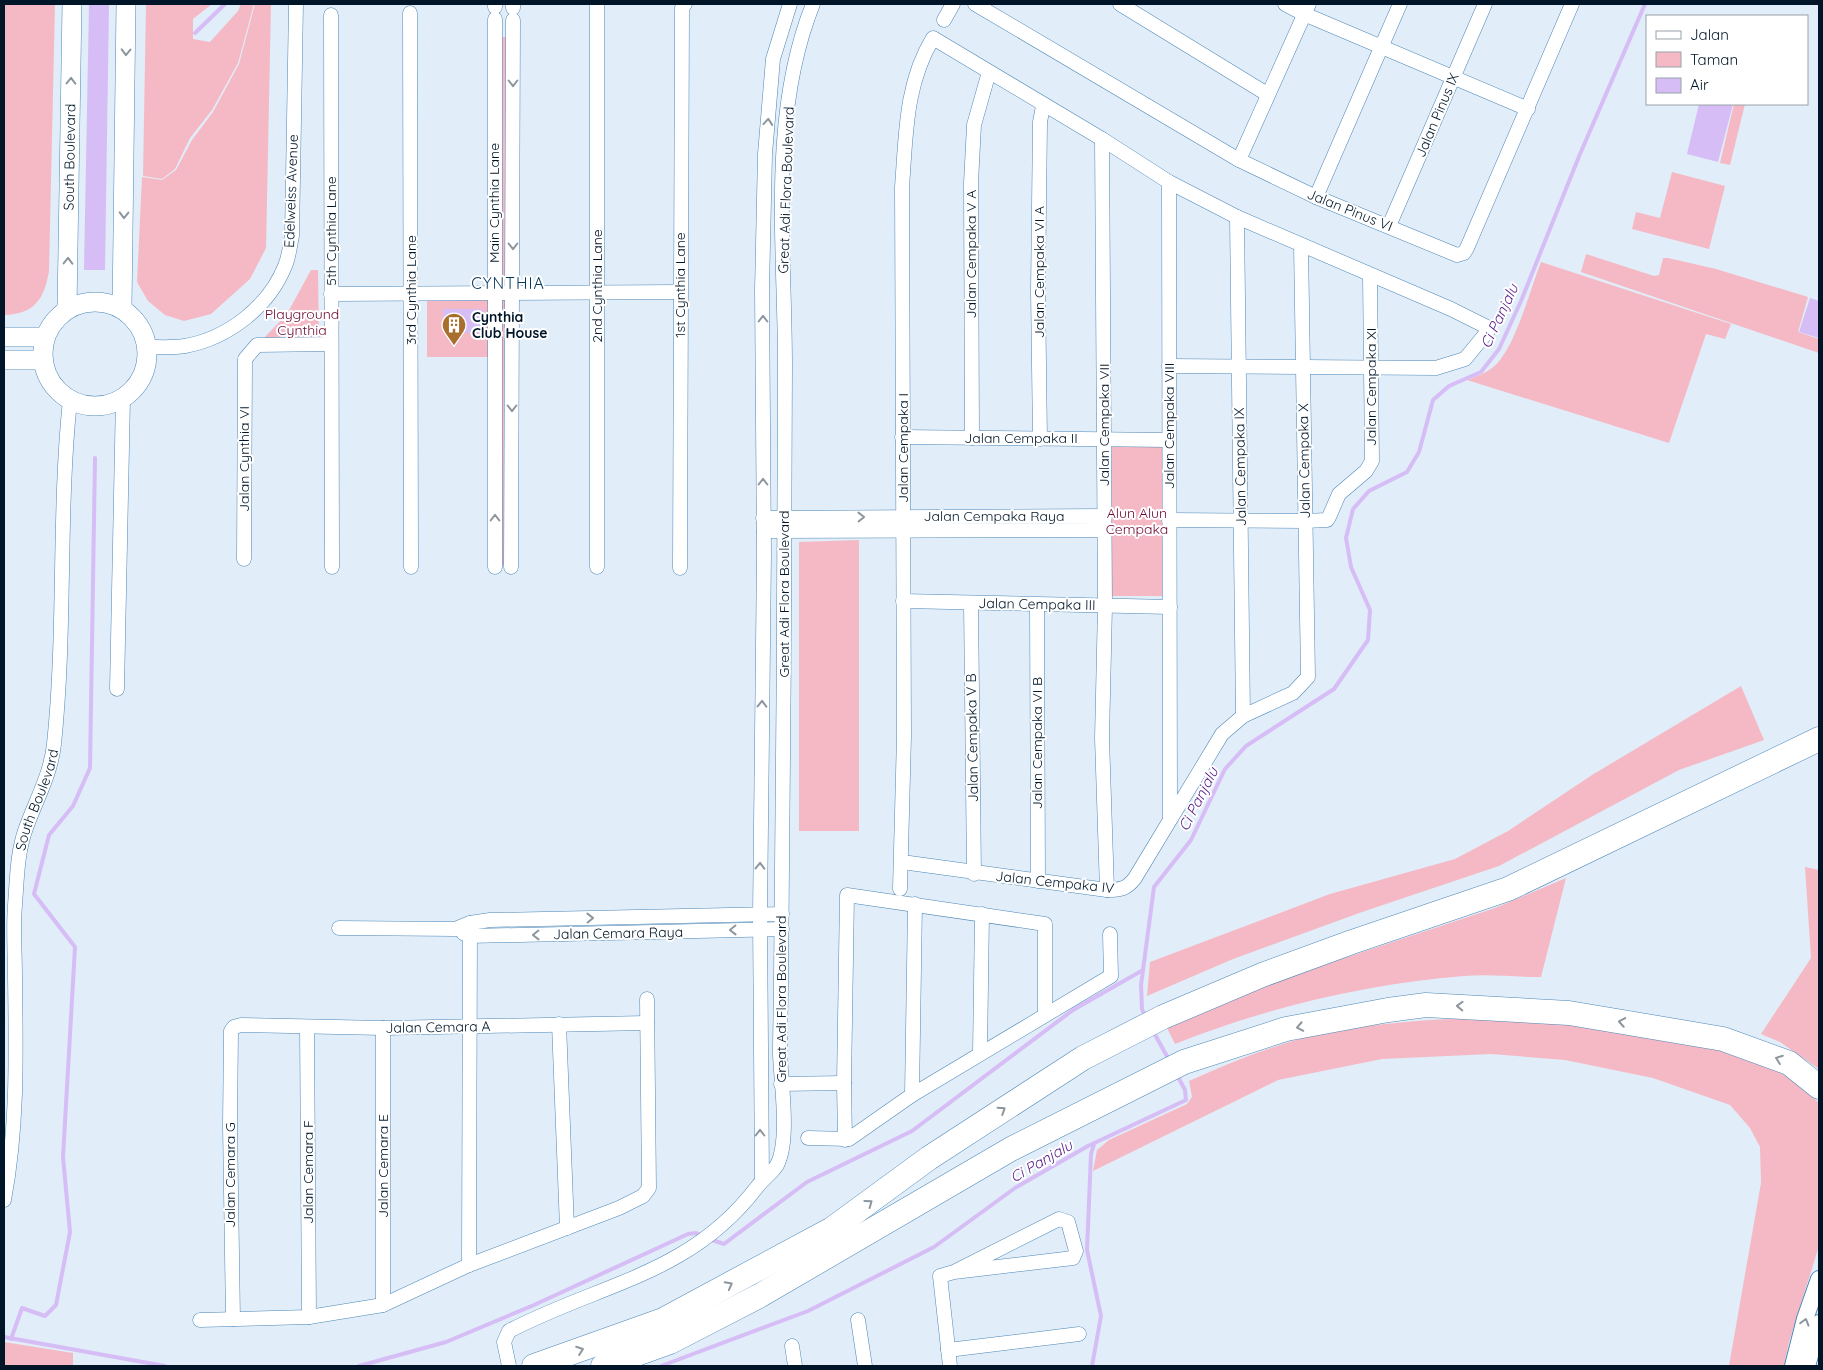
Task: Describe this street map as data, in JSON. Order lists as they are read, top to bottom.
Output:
{
  "streets": {
    "main road": ["South Boulevard"],
    "street": [
      "Jalan Pinus IX",
      "Great Adi Flora Boulevard",
      "Edelweiss Avenue",
      "Main Cynthia Lane",
      "Jalan Pinus VI",
      "5th Cynthia Lane",
      "Jalan Cempaka V A",
      "Jalan Cempaka VI A",
      "1st Cynthia Lane",
      "2nd Cynthia Lane",
      "3rd Cynthia Lane",
      "Jalan Cempaka XI",
      "Jalan Cempaka VII",
      "Jalan Cempaka VIII",
      "Jalan Cempaka II",
      "Jalan Cempaka I",
      "Jalan Cynthia VI",
      "Jalan Cempaka X",
      "Jalan Cempaka IX",
      "Jalan Cempaka Raya",
      "Jalan Cempaka III",
      "Jalan Cempaka V B",
      "Jalan Cempaka VI B",
      "Jalan Cempaka IV",
      "Jalan Cemara Raya",
      "Jalan Cemara A",
      "Jalan Cemara E",
      "Jalan Cemara F",
      "Jalan Cemara G"
    ]
  },
  "crossings": [
    ["Jalan Pinus IX", "Jalan Pinus VI"],
    ["South Boulevard", "Edelweiss Avenue"],
    ["Great Adi Flora Boulevard", "Jalan Cempaka Raya"],
    ["Great Adi Flora Boulevard", "Jalan Cemara Raya"],
    ["5th Cynthia Lane", "Jalan Cynthia VI"],
    ["Jalan Cempaka V A", "Jalan Cempaka II"],
    ["Jalan Cempaka V A", "Jalan Cempaka I"],
    ["Jalan Cempaka VI A", "Jalan Cempaka II"],
    ["Jalan Cempaka XI", "Jalan Cempaka X"],
    ["Jalan Cempaka VII", "Jalan Cempaka II"],
    ["Jalan Cempaka VII", "Jalan Cempaka Raya"],
    ["Jalan Cempaka VII", "Jalan Cempaka III"],
    ["Jalan Cempaka VII", "Jalan Cempaka IV"],
    ["Jalan Cempaka VIII", "Jalan Cempaka II"],
    ["Jalan Cempaka VIII", "Jalan Cempaka III"],
    ["Jalan Cempaka VIII", "Jalan Cempaka IV"],
    ["Jalan Cempaka II", "Jalan Cempaka I"],
    ["Jalan Cempaka I", "Jalan Cempaka Raya"],
    ["Jalan Cempaka I", "Jalan Cempaka III"],
    ["Jalan Cempaka I", "Jalan Cempaka IV"],
    ["Jalan Cempaka X", "Jalan Cempaka IV"],
    ["Jalan Cempaka IX", "Jalan Cempaka IV"],
    ["Jalan Cempaka III", "Jalan Cempaka V B"],
    ["Jalan Cempaka III", "Jalan Cempaka VI B"],
    ["Jalan Cempaka V B", "Jalan Cempaka IV"],
    ["Jalan Cempaka VI B", "Jalan Cempaka IV"],
    ["Jalan Cemara A", "Jalan Cemara E"],
    ["Jalan Cemara A", "Jalan Cemara F"],
    ["Jalan Cemara A", "Jalan Cemara G"]
  ],
  "districts": ["CYNTHIA"],
  "water": ["Ci Panjalu"],
  "parks": ["Playground Cynthia", "Alun Alun Cempaka"],
  "places": {
    "building": ["Cynthia Club House"]
  },
  "legend": ["Jalan", "Taman", "Air"]
}
